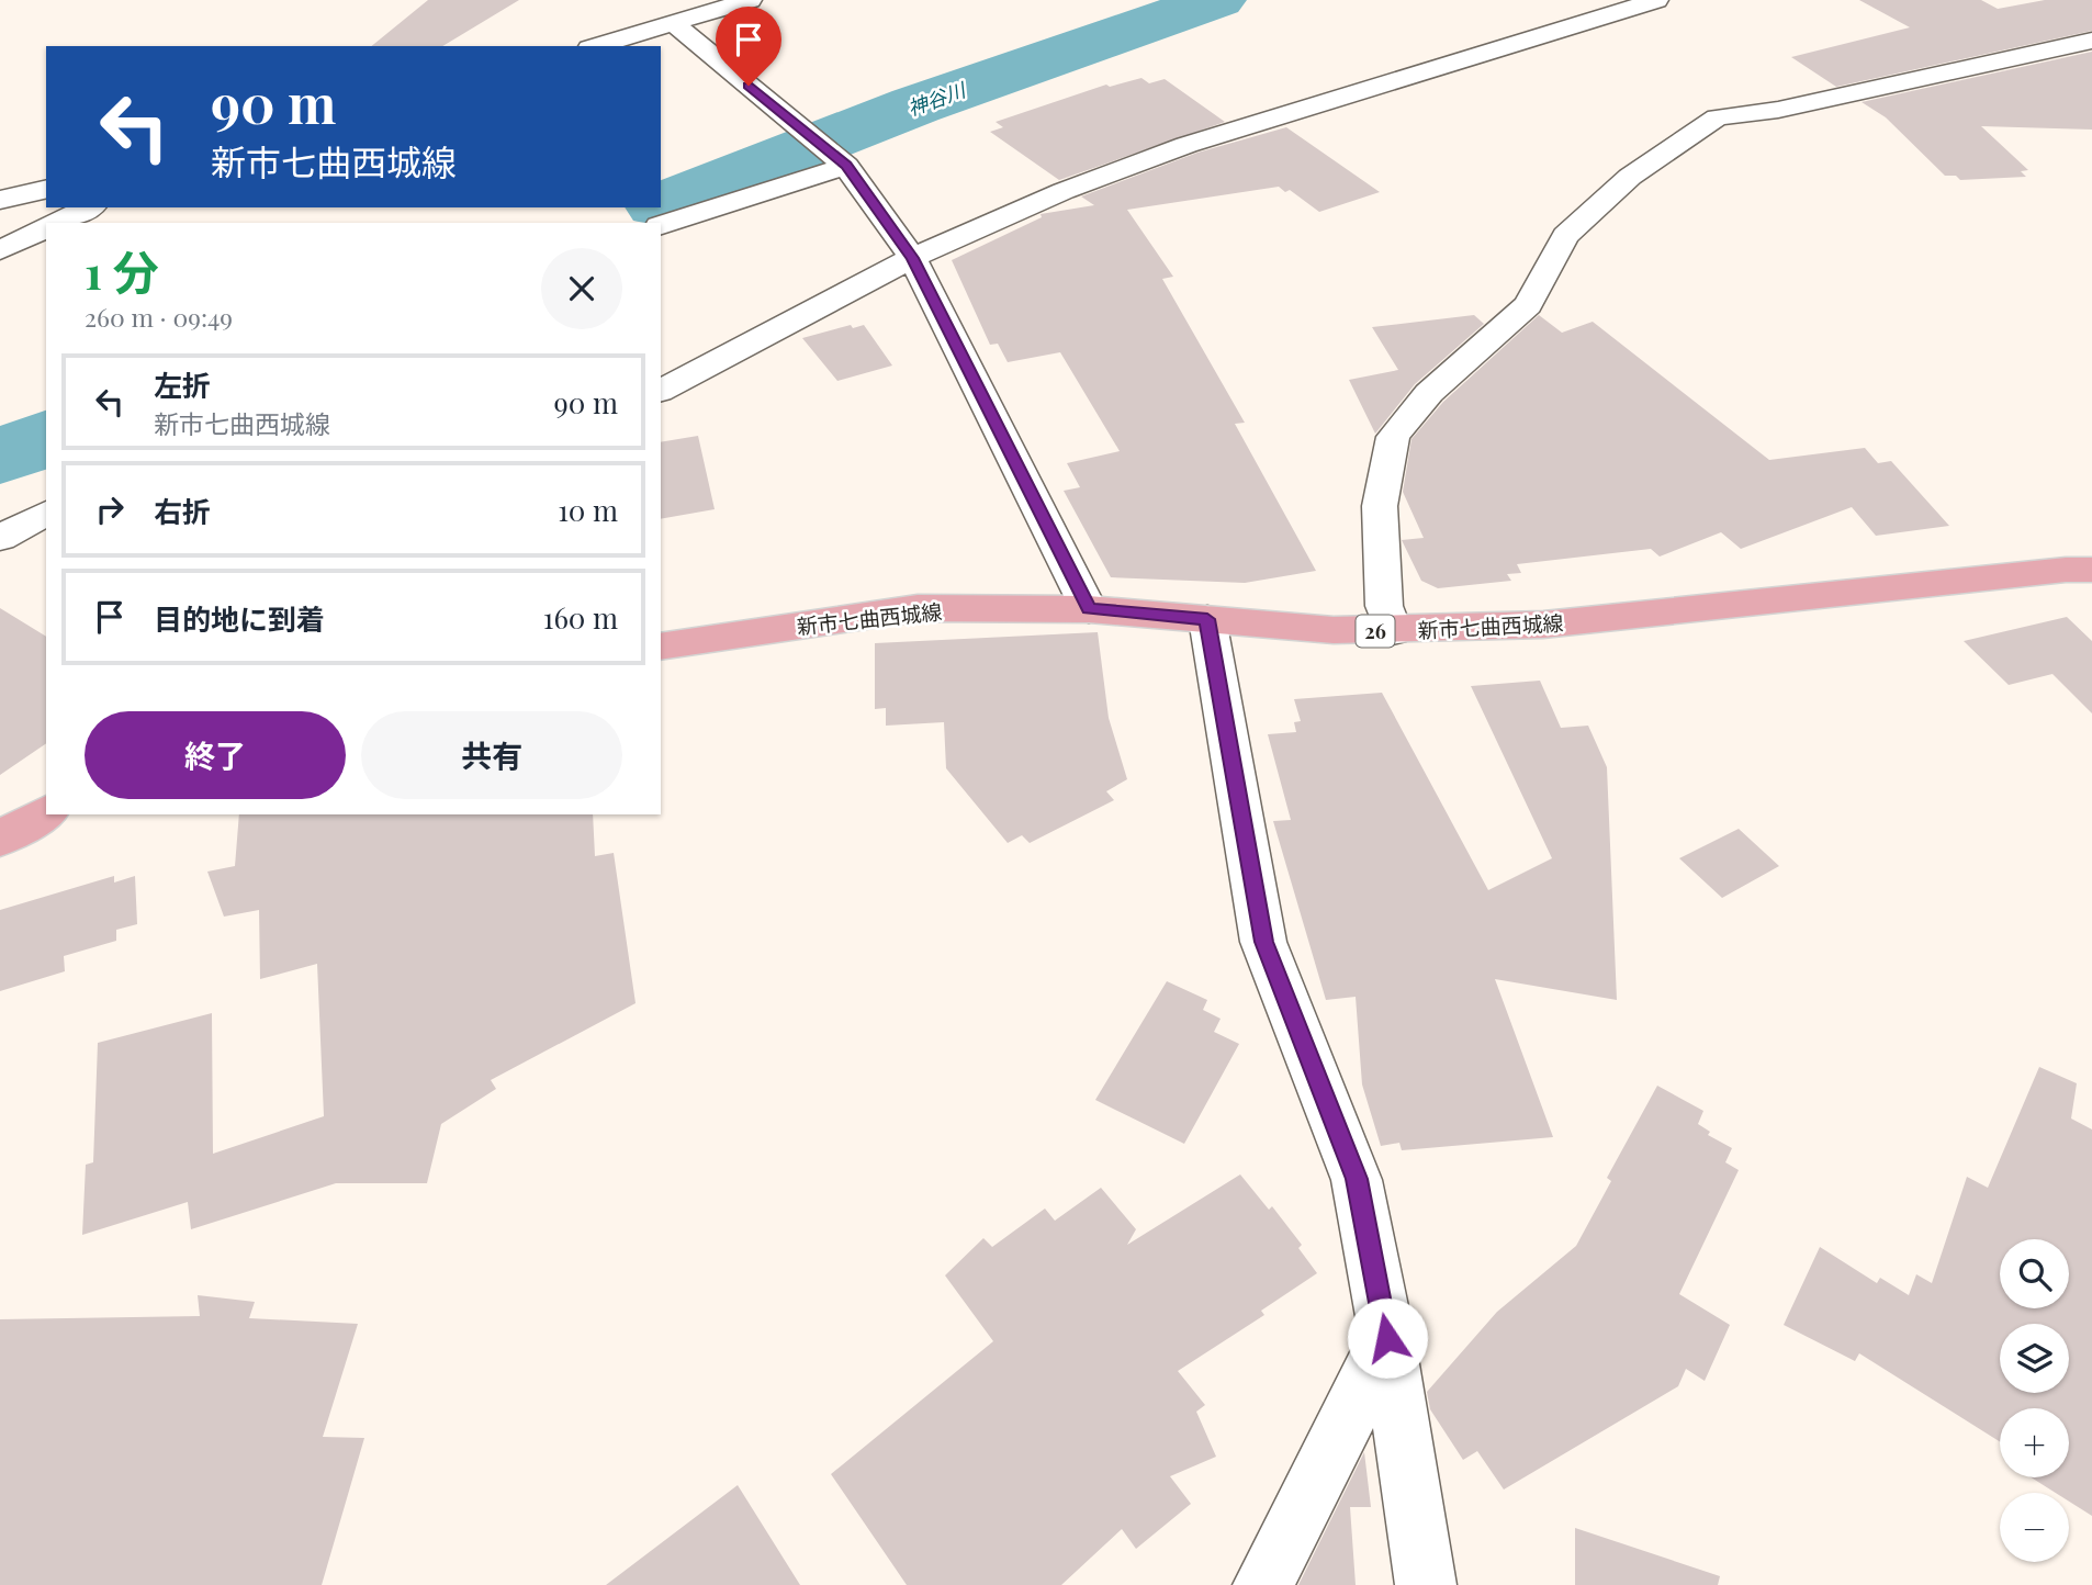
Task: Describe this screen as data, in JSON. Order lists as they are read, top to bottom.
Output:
{
  "streets": {
    "main road": ["新市七曲西城線", "26"]
  },
  "water": ["神谷川"],
  "page": {
    "turn": ["90 m", "新市七曲西城線"],
    "heading": ["1 分", "260 m · 09:49"],
    "list": [
      {
        "name": "左折",
        "note": "新市七曲西城線",
        "value": "90 m"
      },
      {
        "name": "右折",
        "value": "10 m"
      },
      {
        "name": "目的地に到着",
        "value": "160 m"
      }
    ],
    "buttons": ["終了", "共有"],
    "map_buttons": ["+", "−"]
  }
}
